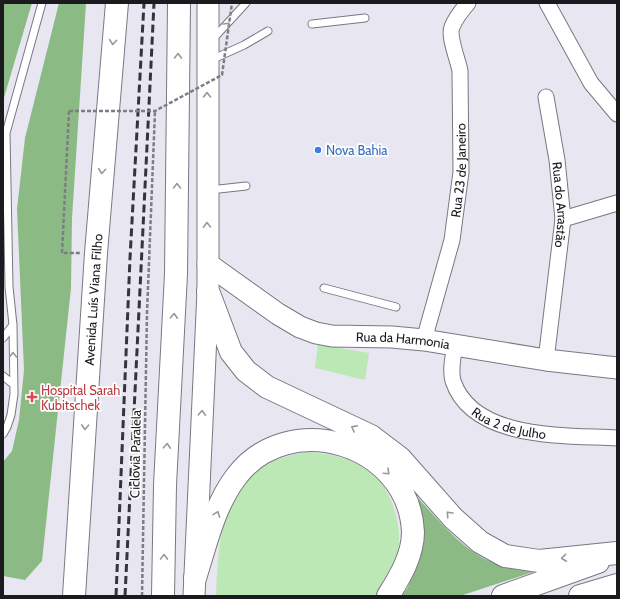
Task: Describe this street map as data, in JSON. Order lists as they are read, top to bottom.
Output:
{
  "streets": {
    "main road": ["Avenida Luís Viana Filho", "Rua da Harmonia"],
    "street": ["Rua 23 de Janeiro", "Rua do Arrastão", "Rua 2 de Julho"],
    "path": ["Ciclovia Paralela"]
  },
  "crossings": [
    ["Rua 23 de Janeiro", "Rua da Harmonia"],
    ["Rua do Arrastão", "Rua da Harmonia"],
    ["Rua da Harmonia", "Rua 2 de Julho"]
  ],
  "places": {
    "other": ["Nova Bahia"],
    "health": ["Hospital Sarah Kubitschek"]
  }
}
